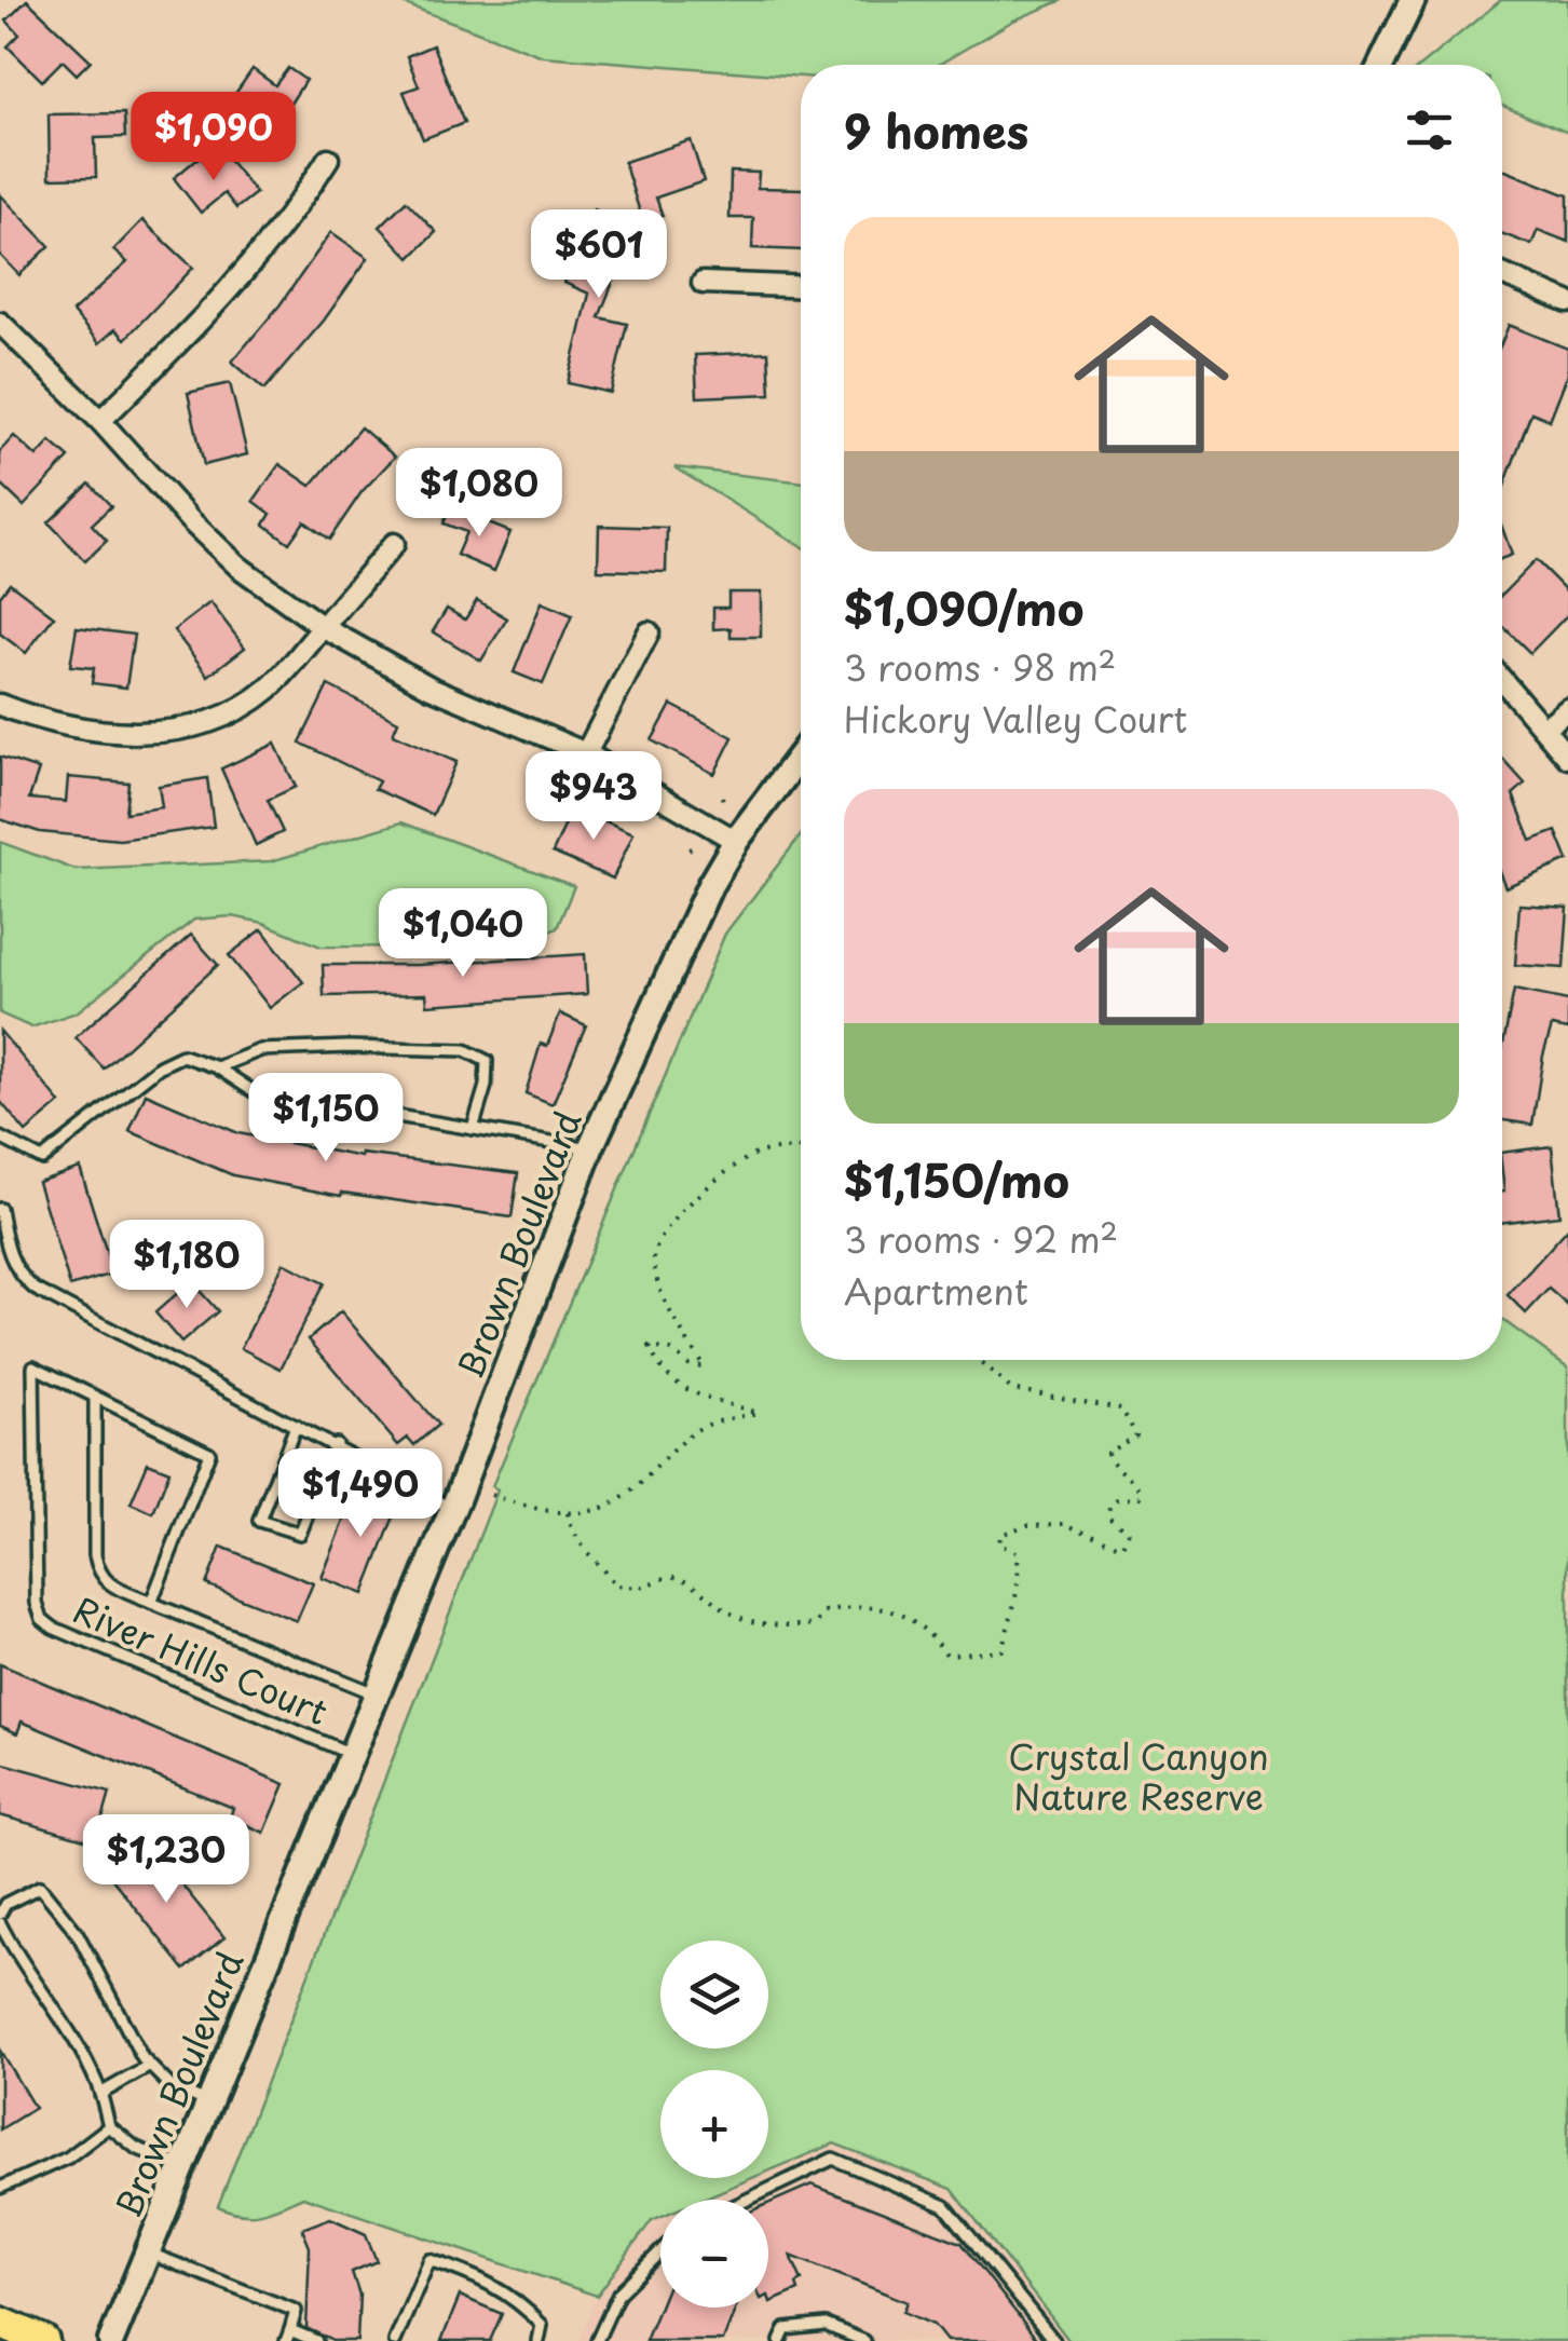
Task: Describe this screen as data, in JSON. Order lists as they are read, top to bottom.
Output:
{
  "streets": {
    "street": ["Brown Boulevard"],
    "lane": ["River Hills Court"]
  },
  "crossings": [
    ["Brown Boulevard", "River Hills Court"]
  ],
  "parks": ["Crystal Canyon Nature Reserve"],
  "page": {
    "heading": "9 homes",
    "price": [
      "$1,090",
      "$601",
      "$1,080",
      "$943",
      "$1,040",
      "$1,150",
      "$1,180",
      "$1,490",
      "$1,230"
    ],
    "list": [
      {
        "name": "$1,090/mo",
        "note": "3 rooms · 98 m² · Hickory Valley Court"
      },
      {
        "name": "$1,150/mo",
        "note": "3 rooms · 92 m² · Apartment"
      }
    ],
    "map_buttons": ["+", "−"]
  }
}
